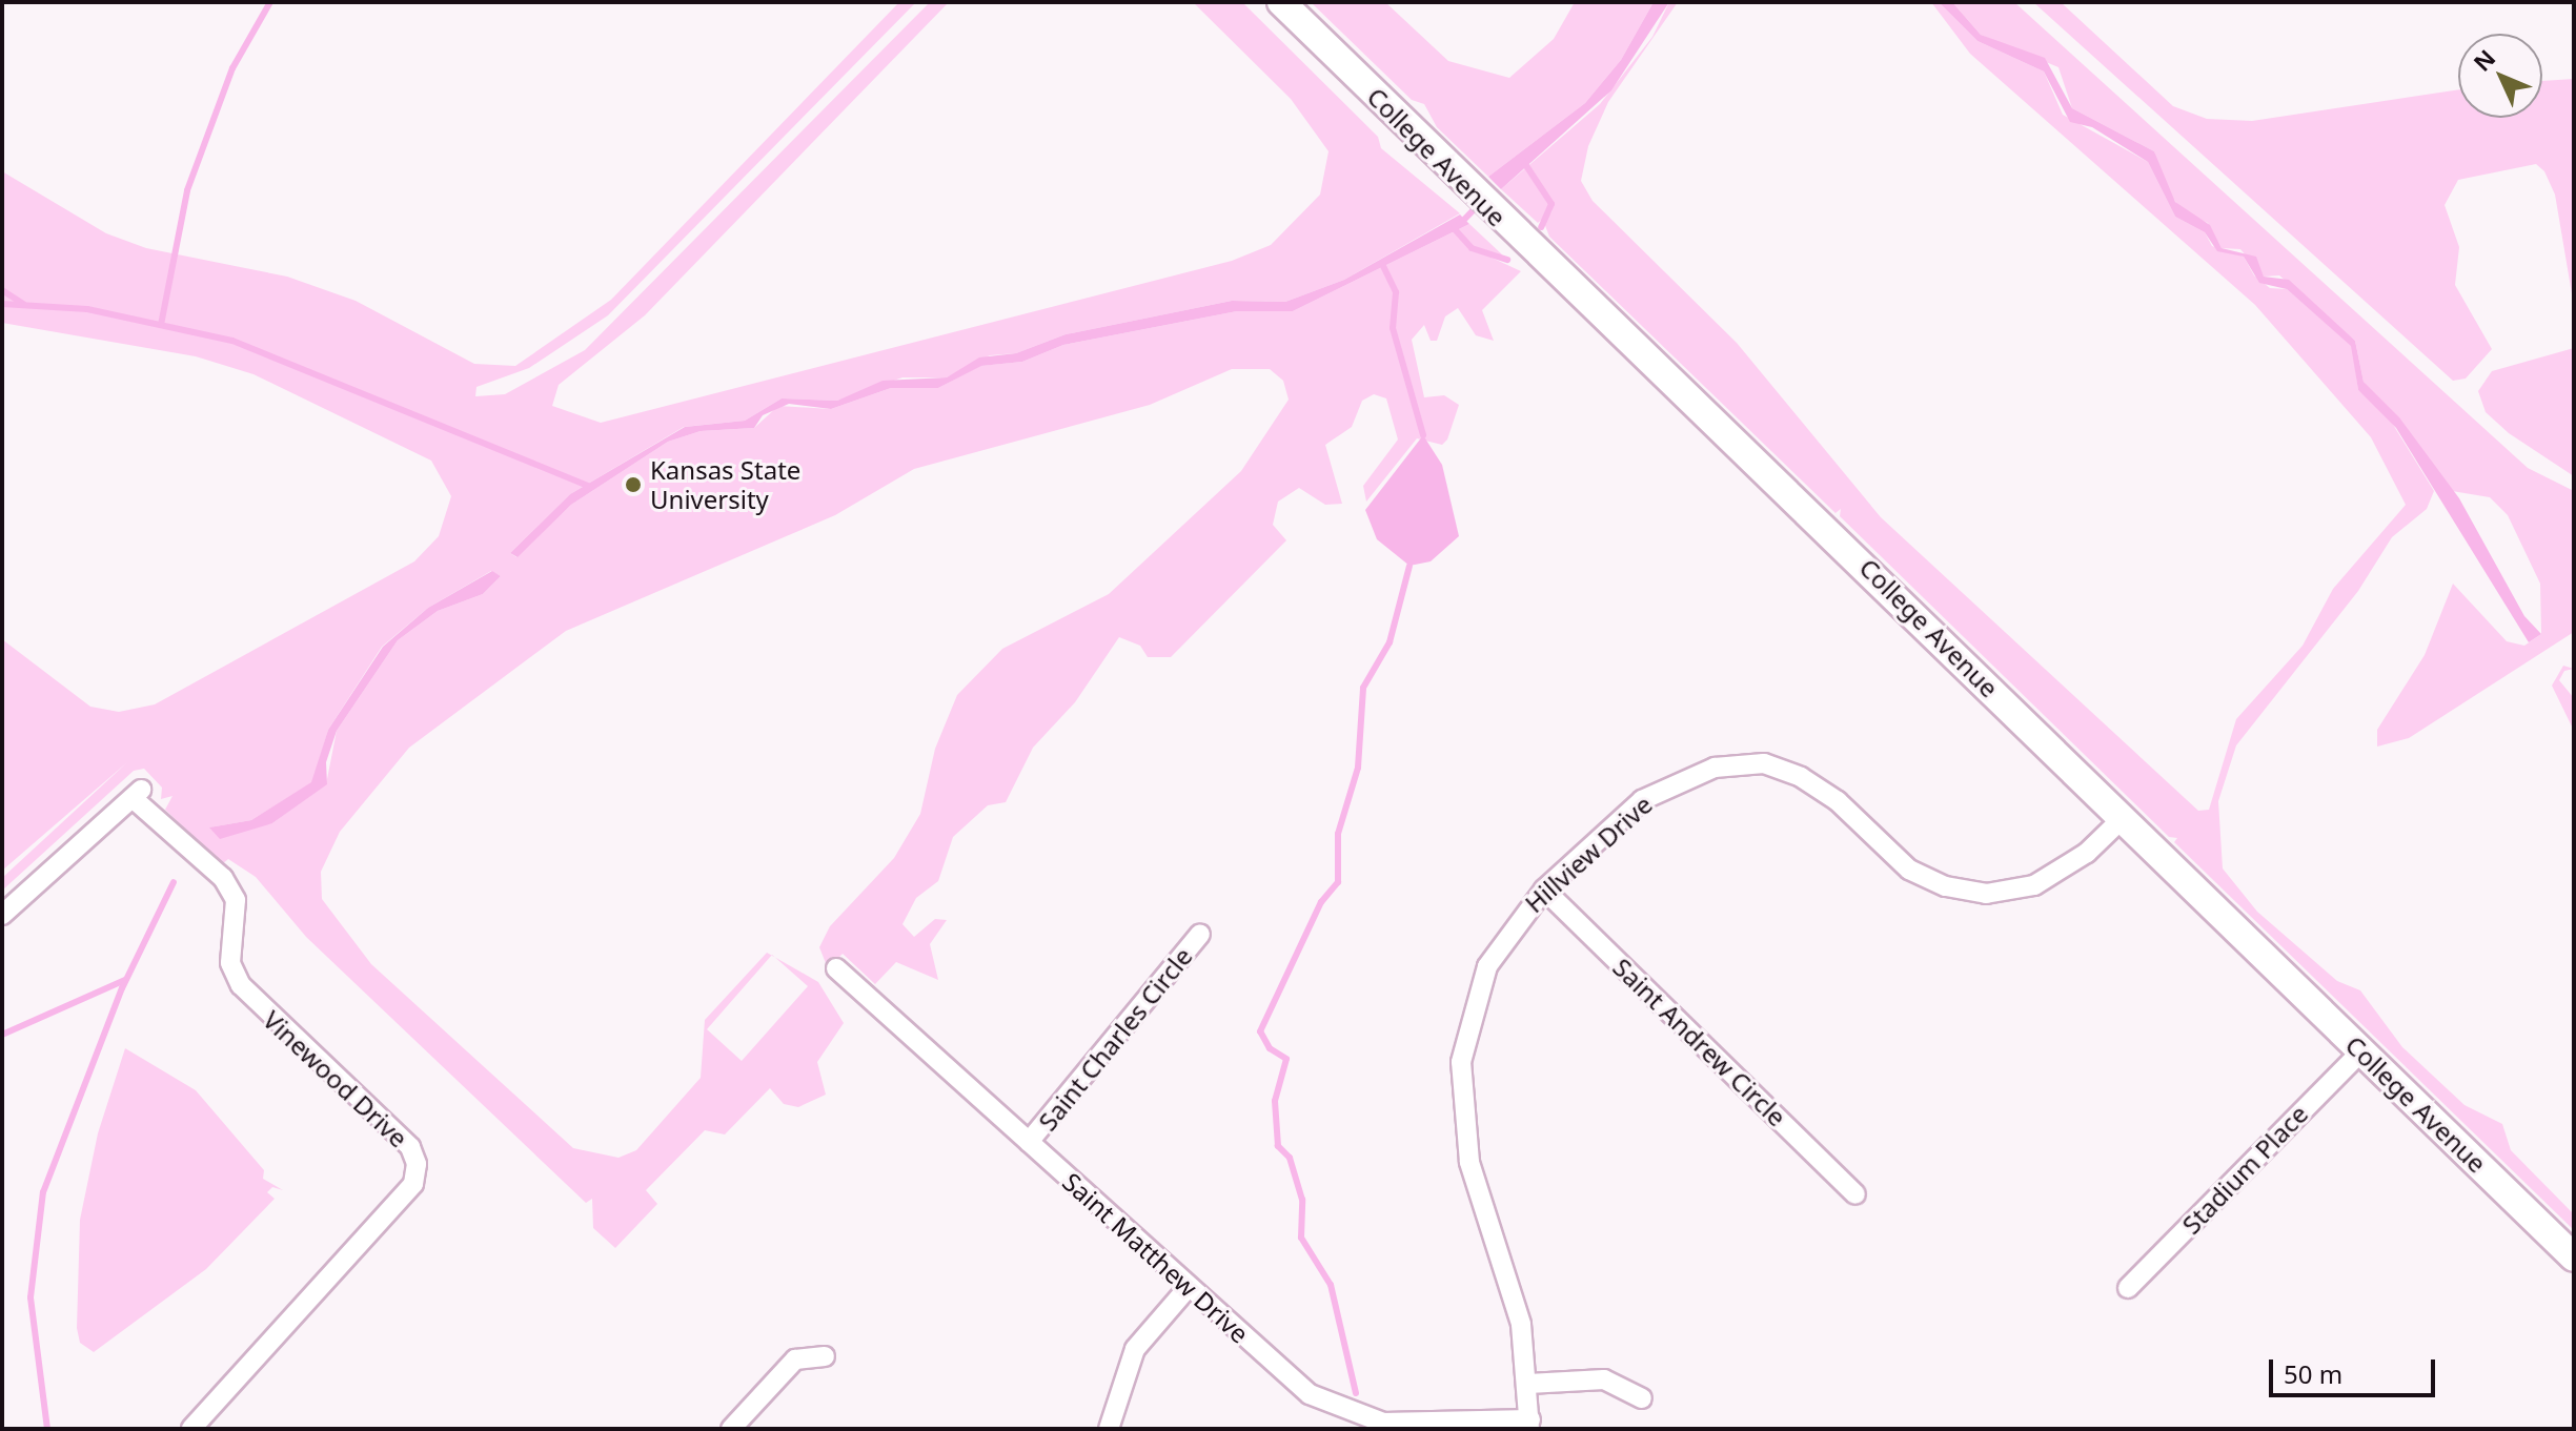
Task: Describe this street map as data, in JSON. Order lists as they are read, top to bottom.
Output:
{
  "streets": {
    "street": [
      "College Avenue",
      "Hillview Drive",
      "Saint Charles Circle",
      "Saint Andrew Circle",
      "Vinewood Drive",
      "Stadium Place",
      "Saint Matthew Drive"
    ]
  },
  "crossings": [
    ["College Avenue", "Hillview Drive"],
    ["College Avenue", "Stadium Place"],
    ["Hillview Drive", "Saint Andrew Circle"],
    ["Hillview Drive", "Saint Matthew Drive"],
    ["Saint Charles Circle", "Saint Matthew Drive"]
  ],
  "places": ["Kansas State University"],
  "scale_bar": "50 m",
  "north": "top left"
}
